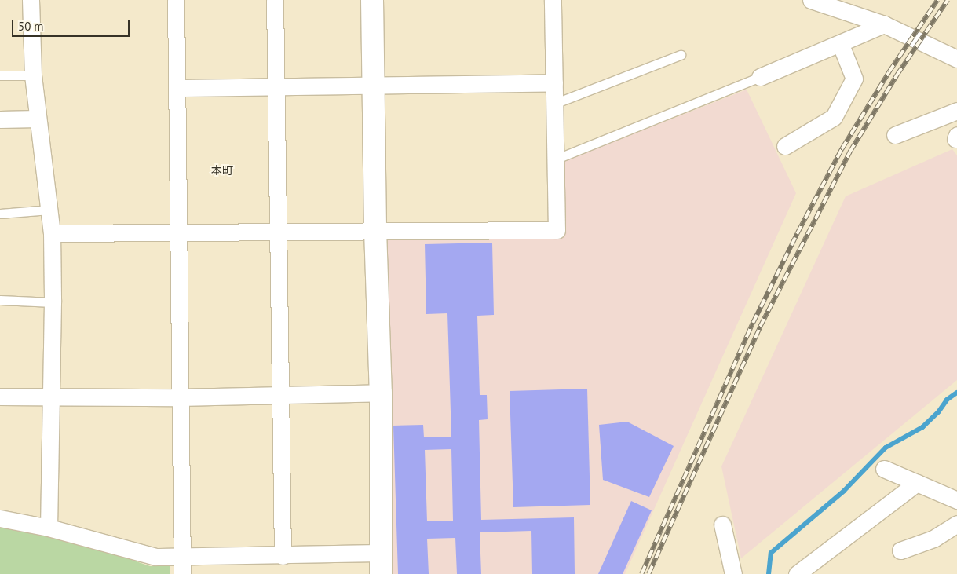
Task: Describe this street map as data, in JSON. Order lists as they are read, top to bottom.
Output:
{
  "districts": ["本町"],
  "scale_bar": "50 m"
}
